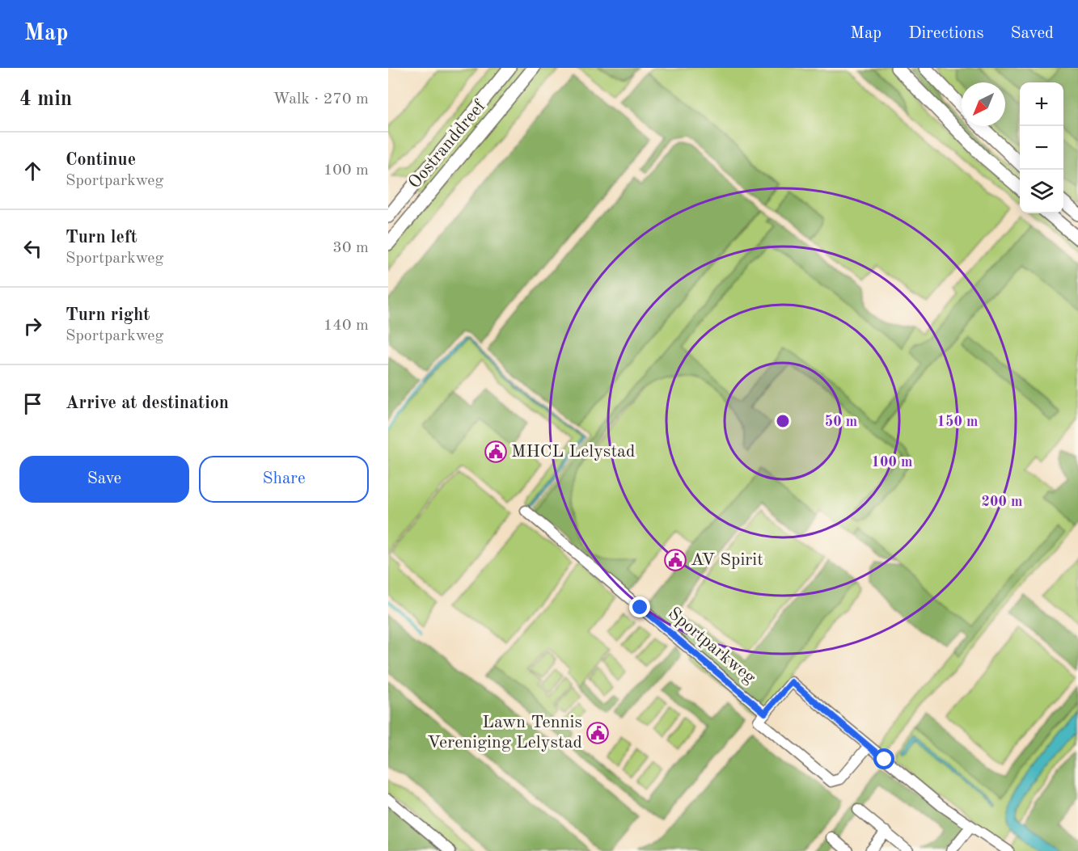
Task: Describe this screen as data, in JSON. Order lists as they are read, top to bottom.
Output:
{
  "streets": {
    "main road": ["Oostranddreef"],
    "street": ["Sportparkweg"]
  },
  "places": {
    "public building": ["MHCL Lelystad", "AV Spirit", "Lawn Tennis Vereniging Lelystad"]
  },
  "north": "bottom left",
  "page": {
    "header": "Map",
    "nav": ["Map", "Directions", "Saved"],
    "heading": ["4 min", "Walk · 270 m"],
    "map_buttons": ["+", "−"],
    "list": [
      ["Continue", "Sportparkweg", "100 m"],
      ["Turn left", "Sportparkweg", "30 m"],
      ["Turn right", "Sportparkweg", "140 m"],
      "Arrive at destination"
    ],
    "buttons": ["Save", "Share"]
  },
  "rings": [
    "50 m",
    "150 m",
    "100 m",
    "200 m"
  ]
}
